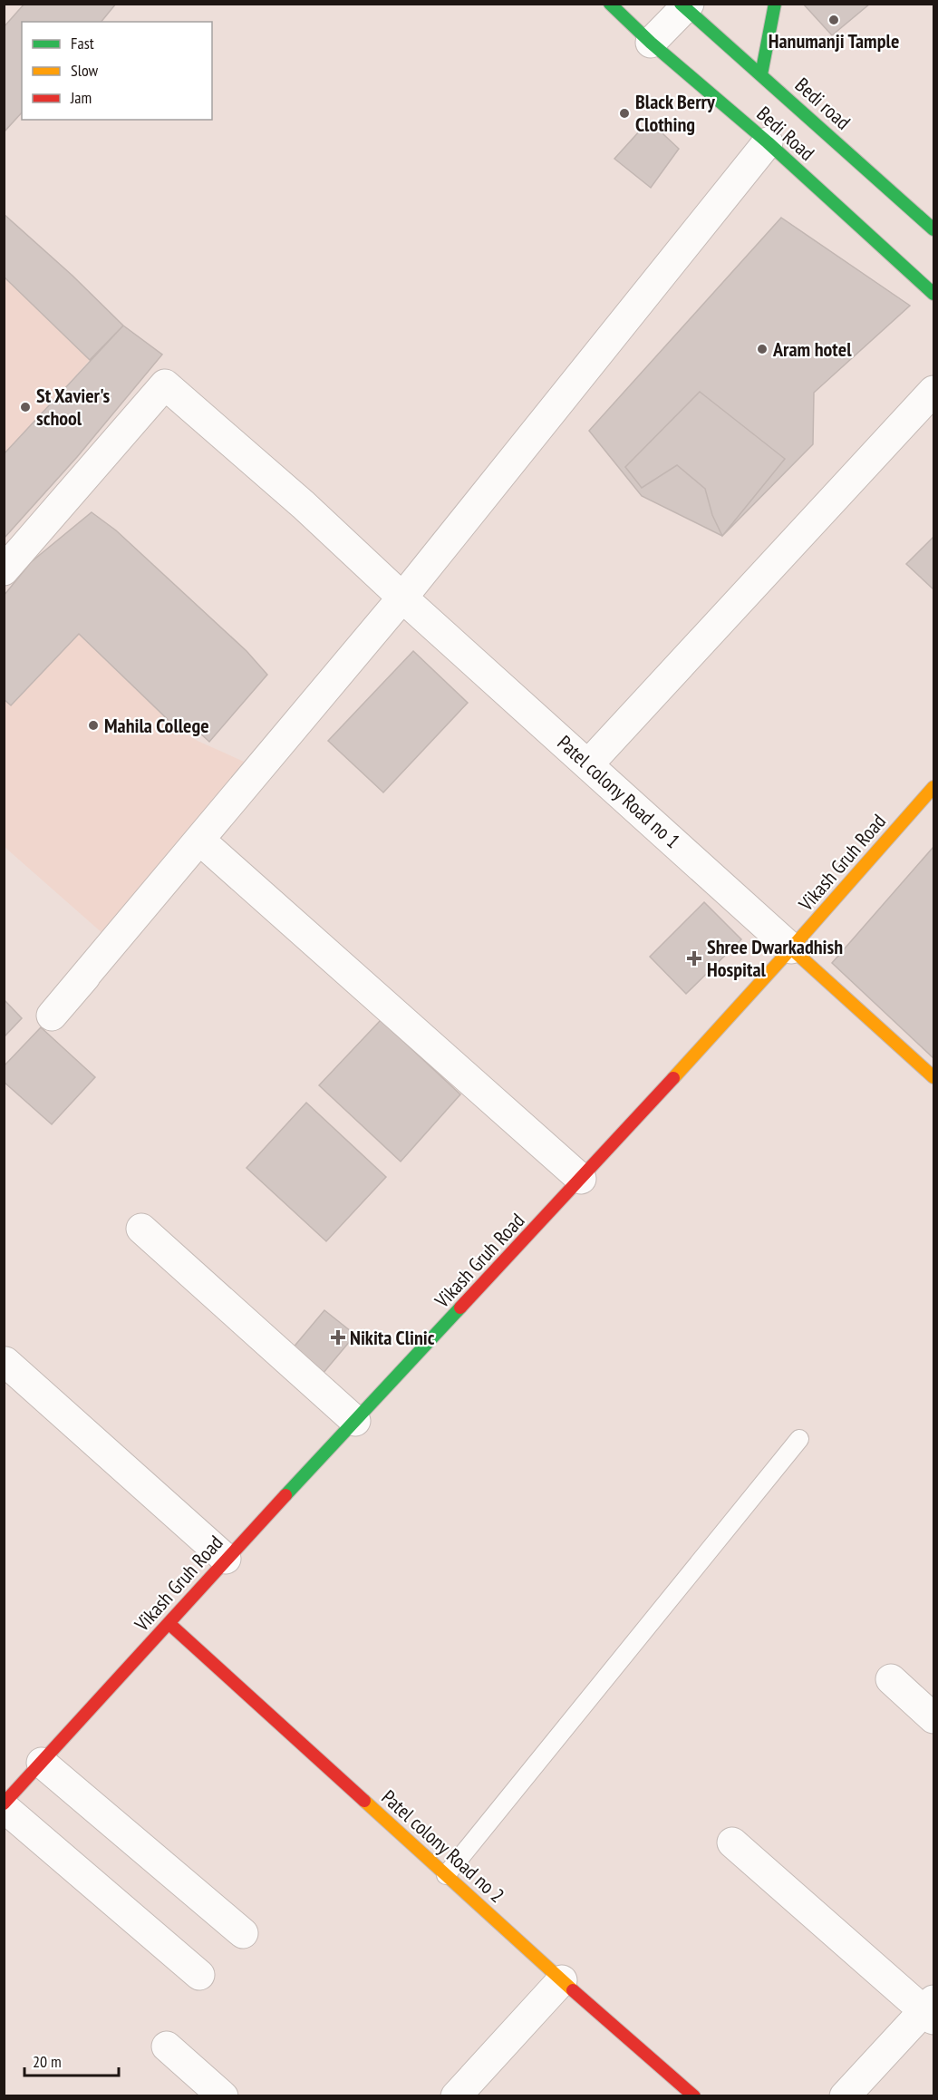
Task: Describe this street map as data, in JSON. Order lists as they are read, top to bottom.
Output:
{
  "streets": {
    "street": [
      "Bedi road",
      "Bedi Road",
      "Patel colony Road no 1",
      "Vikash Gruh Road",
      "Patel colony Road no 2"
    ]
  },
  "crossings": [
    ["Patel colony Road no 1", "Vikash Gruh Road"],
    ["Vikash Gruh Road", "Patel colony Road no 2"]
  ],
  "places": {
    "other": [
      "Hanumanji Tample",
      "Black Berry Clothing",
      "Aram hotel",
      "St Xavier's school",
      "Mahila College"
    ],
    "health": ["Shree Dwarkadhish Hospital", "Nikita Clinic"]
  },
  "legend": ["Fast", "Slow", "Jam"],
  "scale_bar": "20 m"
}
